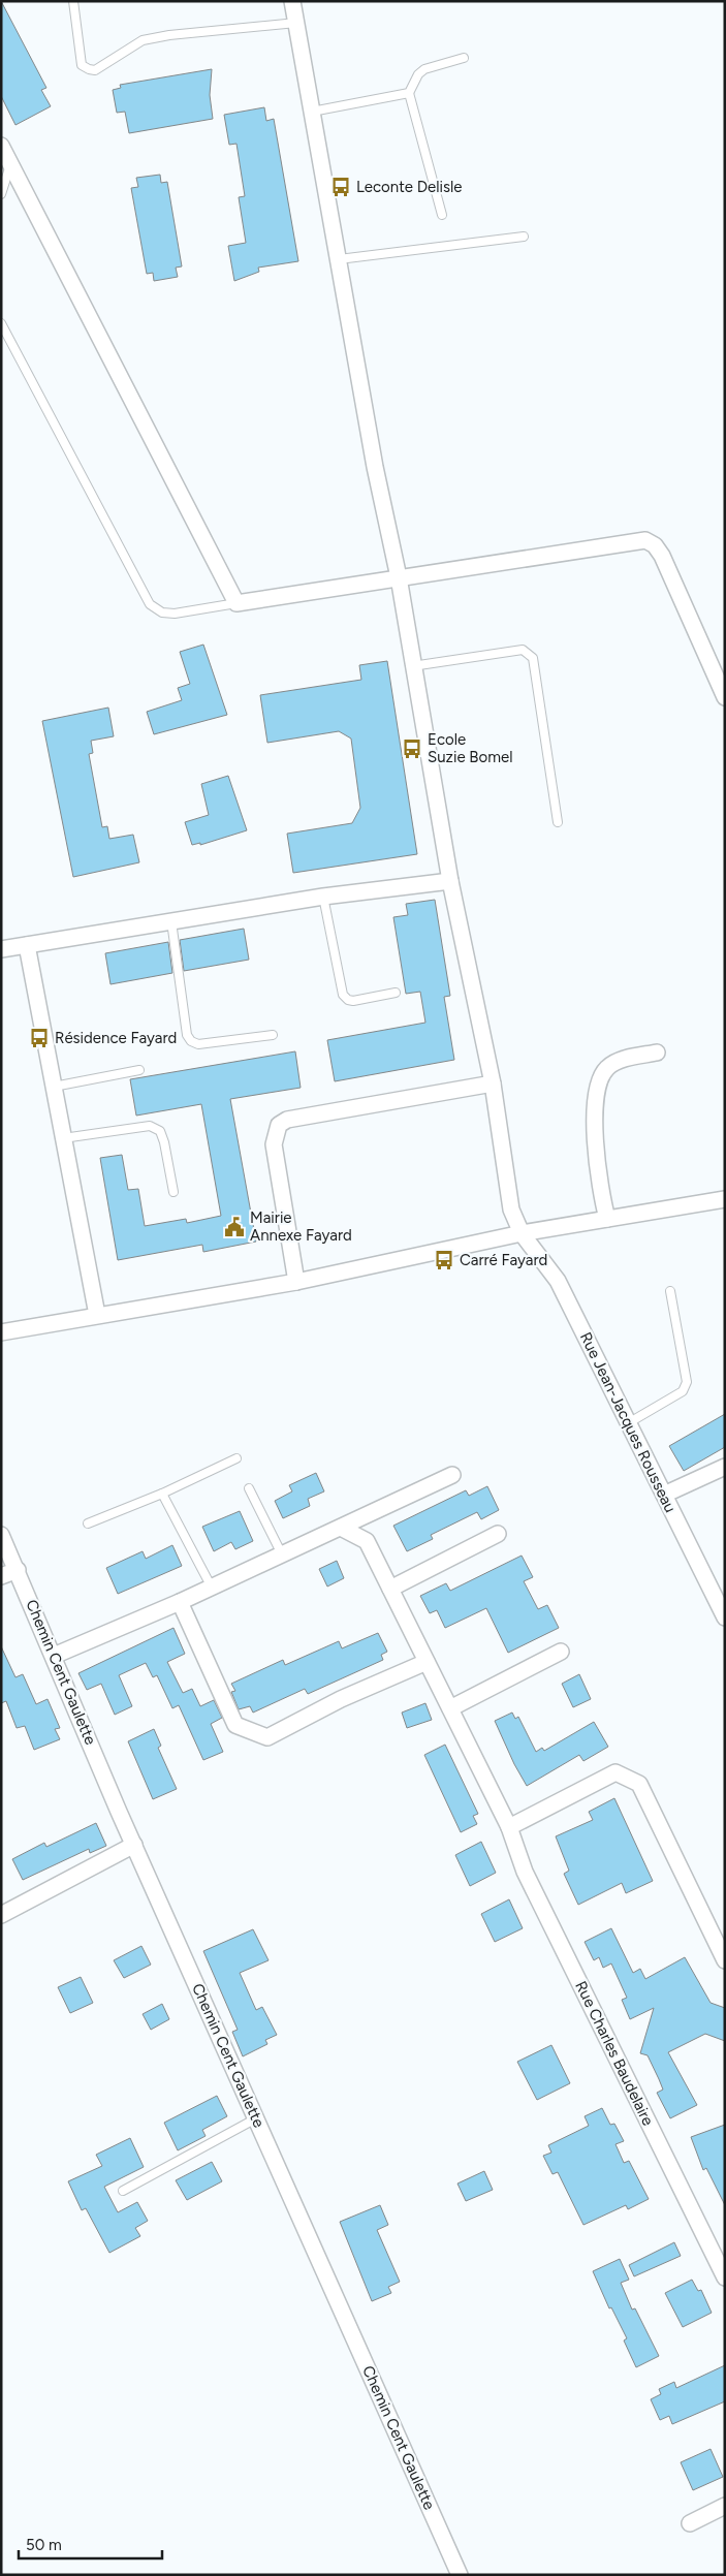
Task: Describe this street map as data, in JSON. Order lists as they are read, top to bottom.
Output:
{
  "streets": {
    "street": ["Rue Jean-Jacques Rousseau", "Chemin Cent Gaulette", "Rue Charles Baudelaire"]
  },
  "places": {
    "bus stop": [
      "Leconte Delisle",
      "Ecole Suzie Bomel",
      "Résidence Fayard",
      "Carré Fayard"
    ],
    "public building": ["Mairie Annexe Fayard"]
  },
  "scale_bar": "50 m"
}
